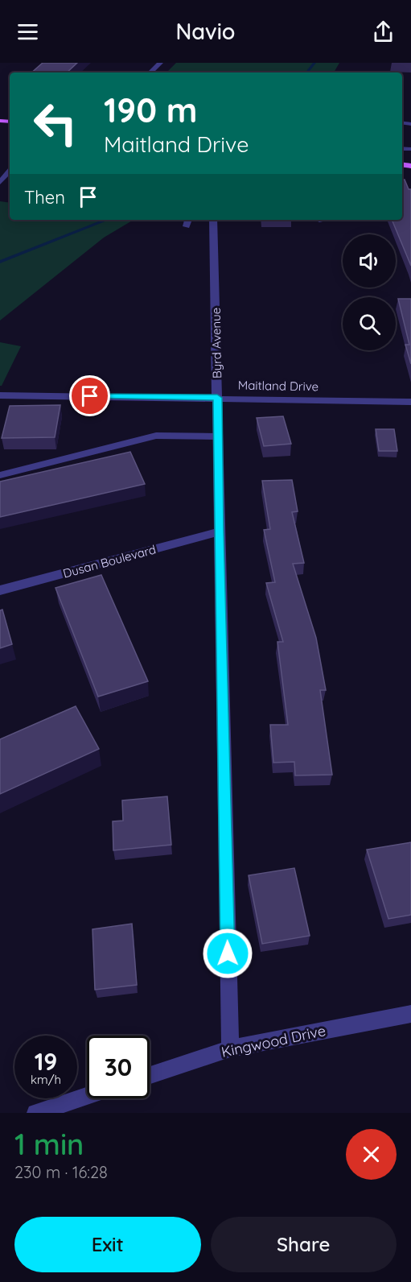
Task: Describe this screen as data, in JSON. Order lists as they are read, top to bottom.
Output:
{
  "streets": {
    "street": [
      "Byrd Avenue",
      "Maitland Drive",
      "Dusan Boulevard",
      "Kingwood Drive"
    ]
  },
  "crossings": [
    ["Byrd Avenue", "Maitland Drive"],
    ["Byrd Avenue", "Dusan Boulevard"],
    ["Byrd Avenue", "Kingwood Drive"]
  ],
  "page": {
    "header": "Navio",
    "turn": ["190 m", "Maitland Drive"],
    "then": "Then",
    "speed": "19 km/h",
    "limit": "30",
    "heading": ["1 min", "230 m · 16:28"],
    "buttons": ["Exit", "Share"]
  }
}
